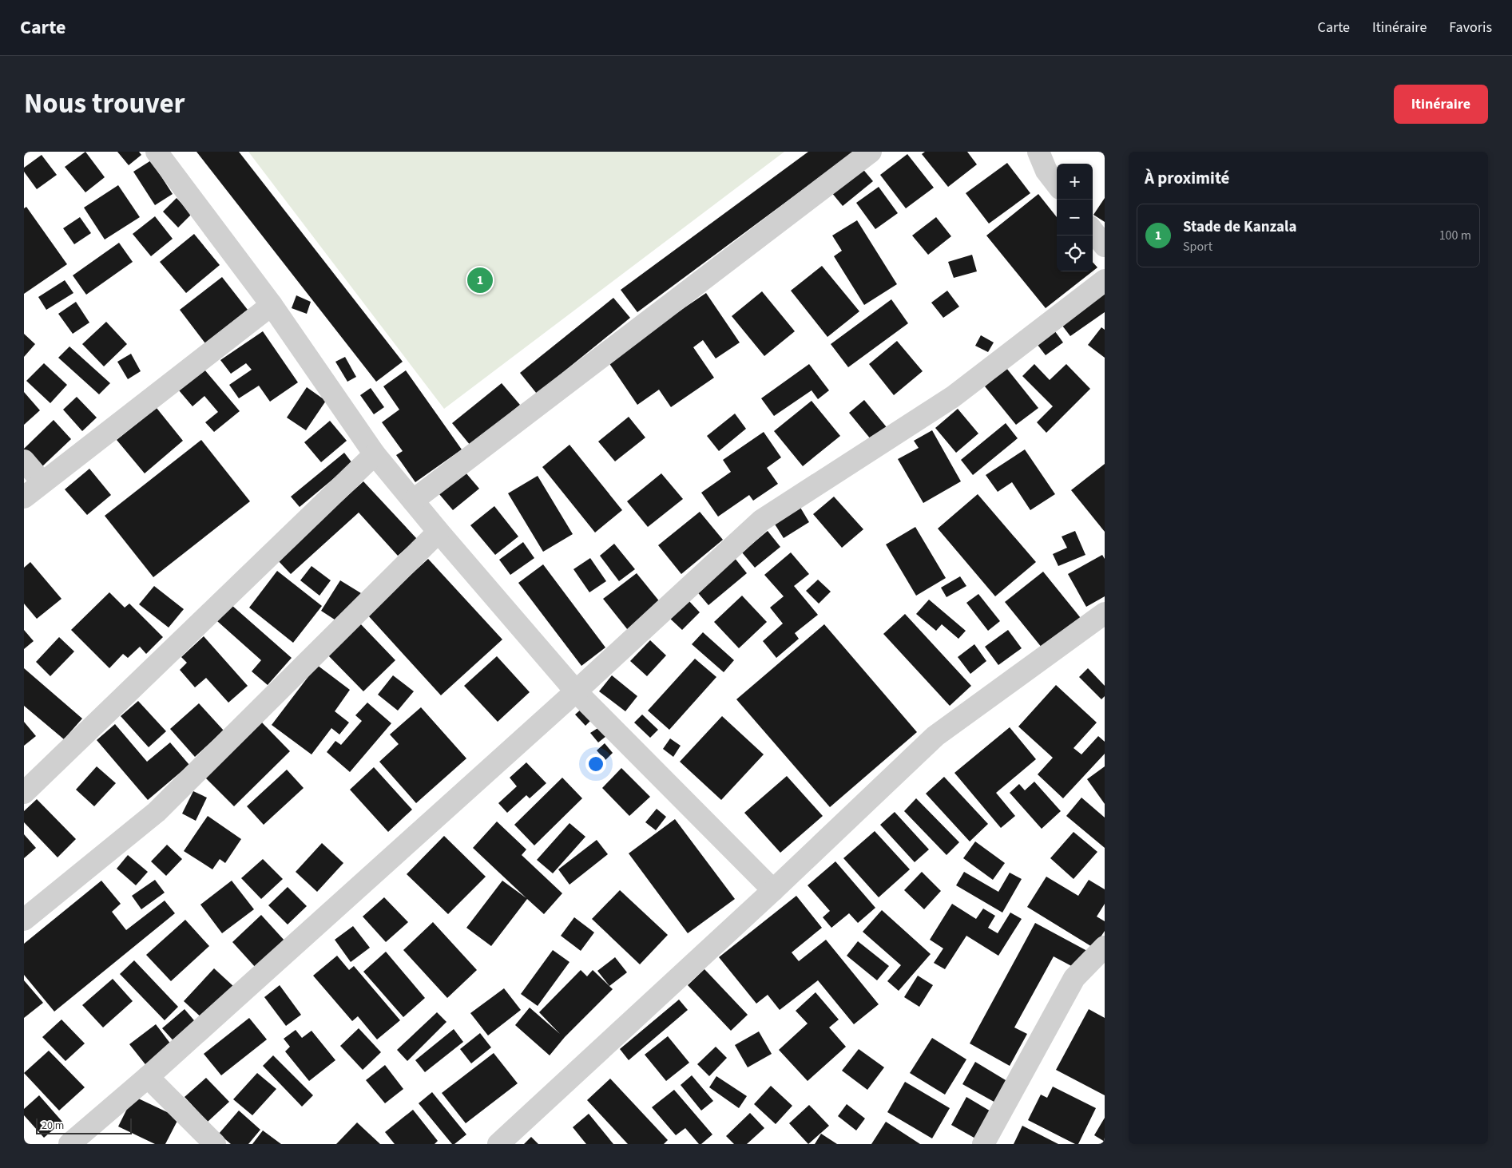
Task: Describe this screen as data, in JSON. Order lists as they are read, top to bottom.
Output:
{
  "scale_bar": "20 m",
  "page": {
    "header": "Carte",
    "nav": ["Carte", "Itinéraire", "Favoris"],
    "title": "Nous trouver",
    "buttons": "Itinéraire",
    "heading": "À proximité",
    "map_buttons": ["+", "−"],
    "list": [
      {
        "mark": "1",
        "name": "Stade de Kanzala",
        "note": "Sport",
        "value": "100 m"
      }
    ],
    "pins": "1",
    "scale": "20 m"
  }
}
